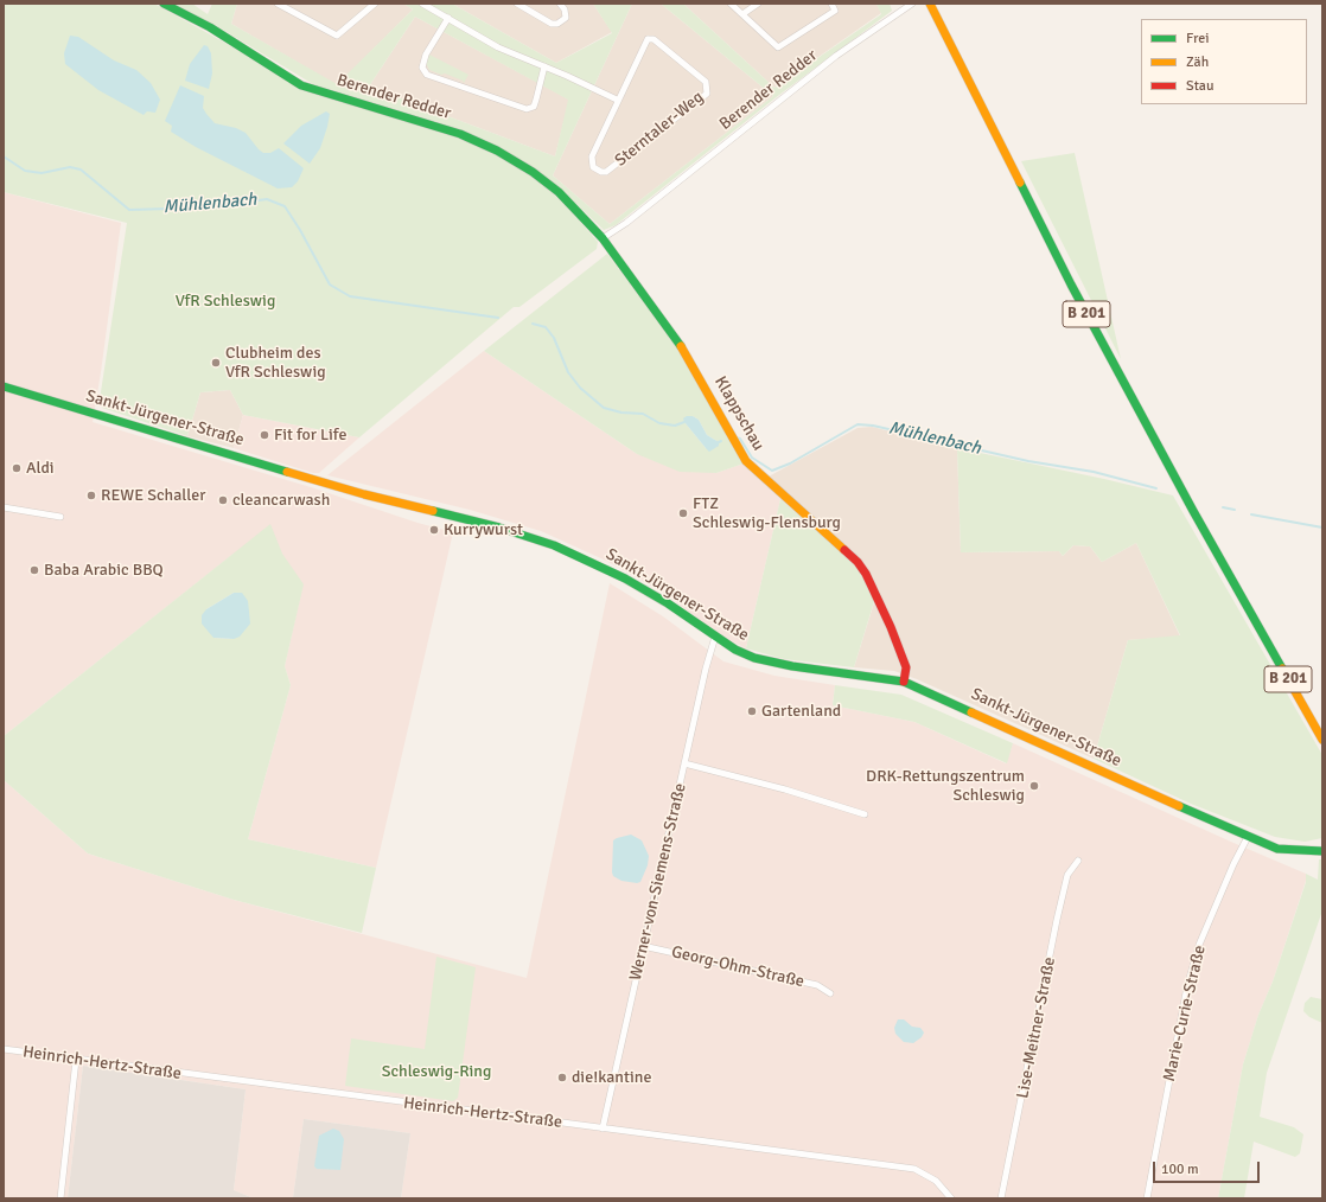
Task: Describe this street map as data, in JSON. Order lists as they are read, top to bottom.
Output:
{
  "streets": {
    "street": [
      "Berender Redder",
      "Sterntaler-Weg",
      "B 201",
      "Klappschau",
      "Sankt-Jürgener-Straße",
      "Werner-von-Siemens-Straße",
      "Georg-Ohm-Straße",
      "Marie-Curie-Straße",
      "Lise-Meitner-Straße",
      "Heinrich-Hertz-Straße"
    ]
  },
  "crossings": [
    ["Berender Redder", "Klappschau"],
    ["Klappschau", "Sankt-Jürgener-Straße"],
    ["Sankt-Jürgener-Straße", "Werner-von-Siemens-Straße"],
    ["Sankt-Jürgener-Straße", "Marie-Curie-Straße"],
    ["Werner-von-Siemens-Straße", "Georg-Ohm-Straße"],
    ["Werner-von-Siemens-Straße", "Heinrich-Hertz-Straße"]
  ],
  "water": ["Mühlenbach"],
  "parks": ["VfR Schleswig", "Schleswig-Ring"],
  "places": [
    "Clubheim des VfR Schleswig",
    "Fit for Life",
    "Aldi",
    "REWE Schaller",
    "cleancarwash",
    "FTZ Schleswig-Flensburg",
    "Kurrywurst",
    "Baba Arabic BBQ",
    "Gartenland",
    "DRK-Rettungszentrum Schleswig",
    "die!kantine"
  ],
  "legend": ["Frei", "Zäh", "Stau"],
  "scale_bar": "100 m"
}
